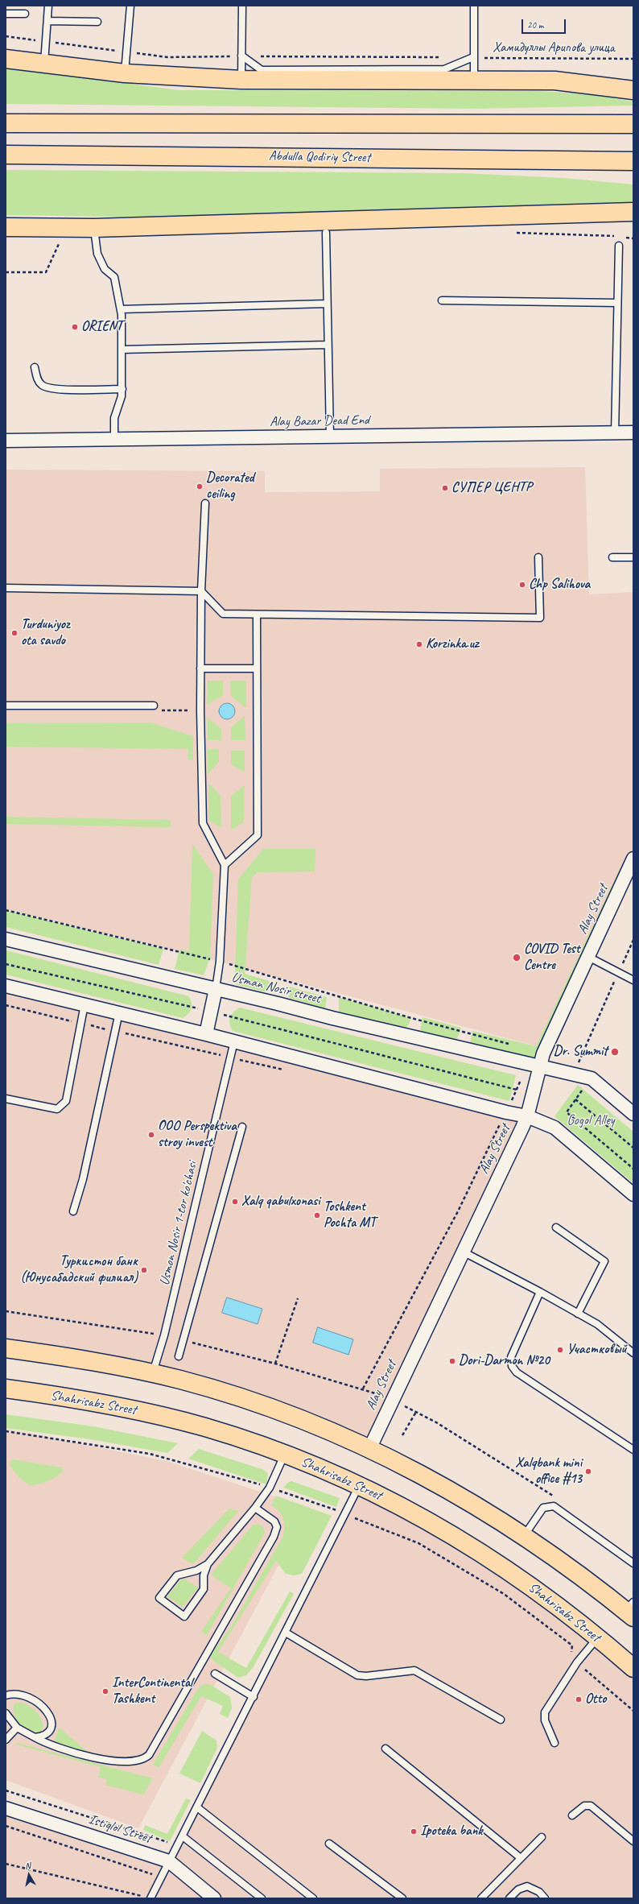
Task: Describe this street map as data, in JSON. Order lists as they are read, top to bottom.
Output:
{
  "streets": {
    "main road": ["Abdulla Qodiriy Street", "Shahrisabz Street"],
    "street": [
      "Alay Bazar Dead End",
      "Alay Street",
      "Usman Nosir street",
      "Istiqlol Street"
    ],
    "lane": ["Usmon Nosir 1-tor ko'chasi"],
    "path": ["Хамидуллы Арипова улица"]
  },
  "crossings": [
    ["Alay Street", "Usman Nosir street"]
  ],
  "parks": ["Gogol Alley"],
  "places": [
    "ORIENT",
    "Decorated ceiling",
    "СУПЕР ЦЕНТР",
    "Chp Salihova",
    "Turduniyoz ota savdo",
    "Korzinka.uz",
    "COVID Test Centre",
    "Dr. Summit",
    "ООО Perspektiva stroy invest",
    "Xalq qabulxonasi",
    "Toshkent Pochta MT",
    "Туркистон банк (Юнусабадский филиал)",
    "Участковый",
    "Dori-Darmon №20",
    "Xalqbank mini office #13",
    "InterContinental Tashkent",
    "Otto",
    "Ipoteka bank"
  ],
  "scale_bar": "20 m",
  "north": "top"
}
